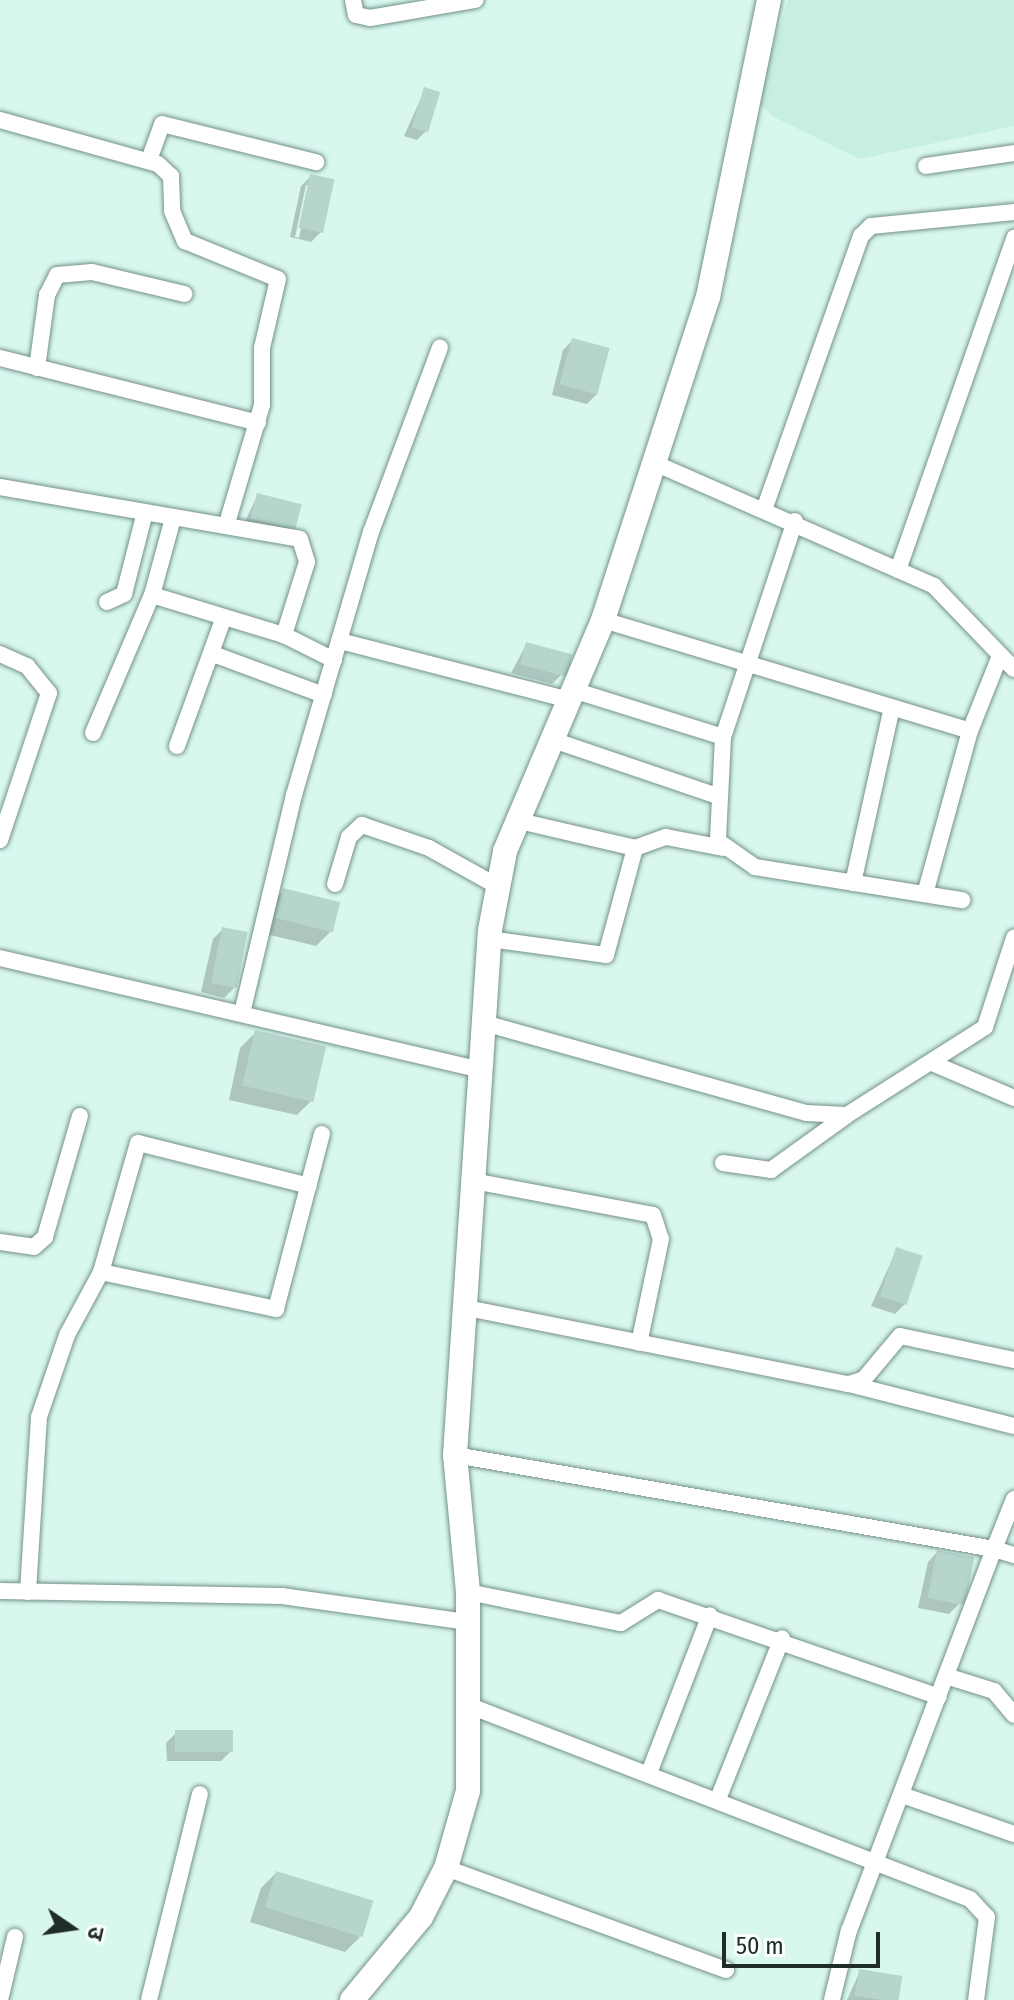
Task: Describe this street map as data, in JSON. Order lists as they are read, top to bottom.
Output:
{
  "scale_bar": "50 m",
  "north": "right"
}
